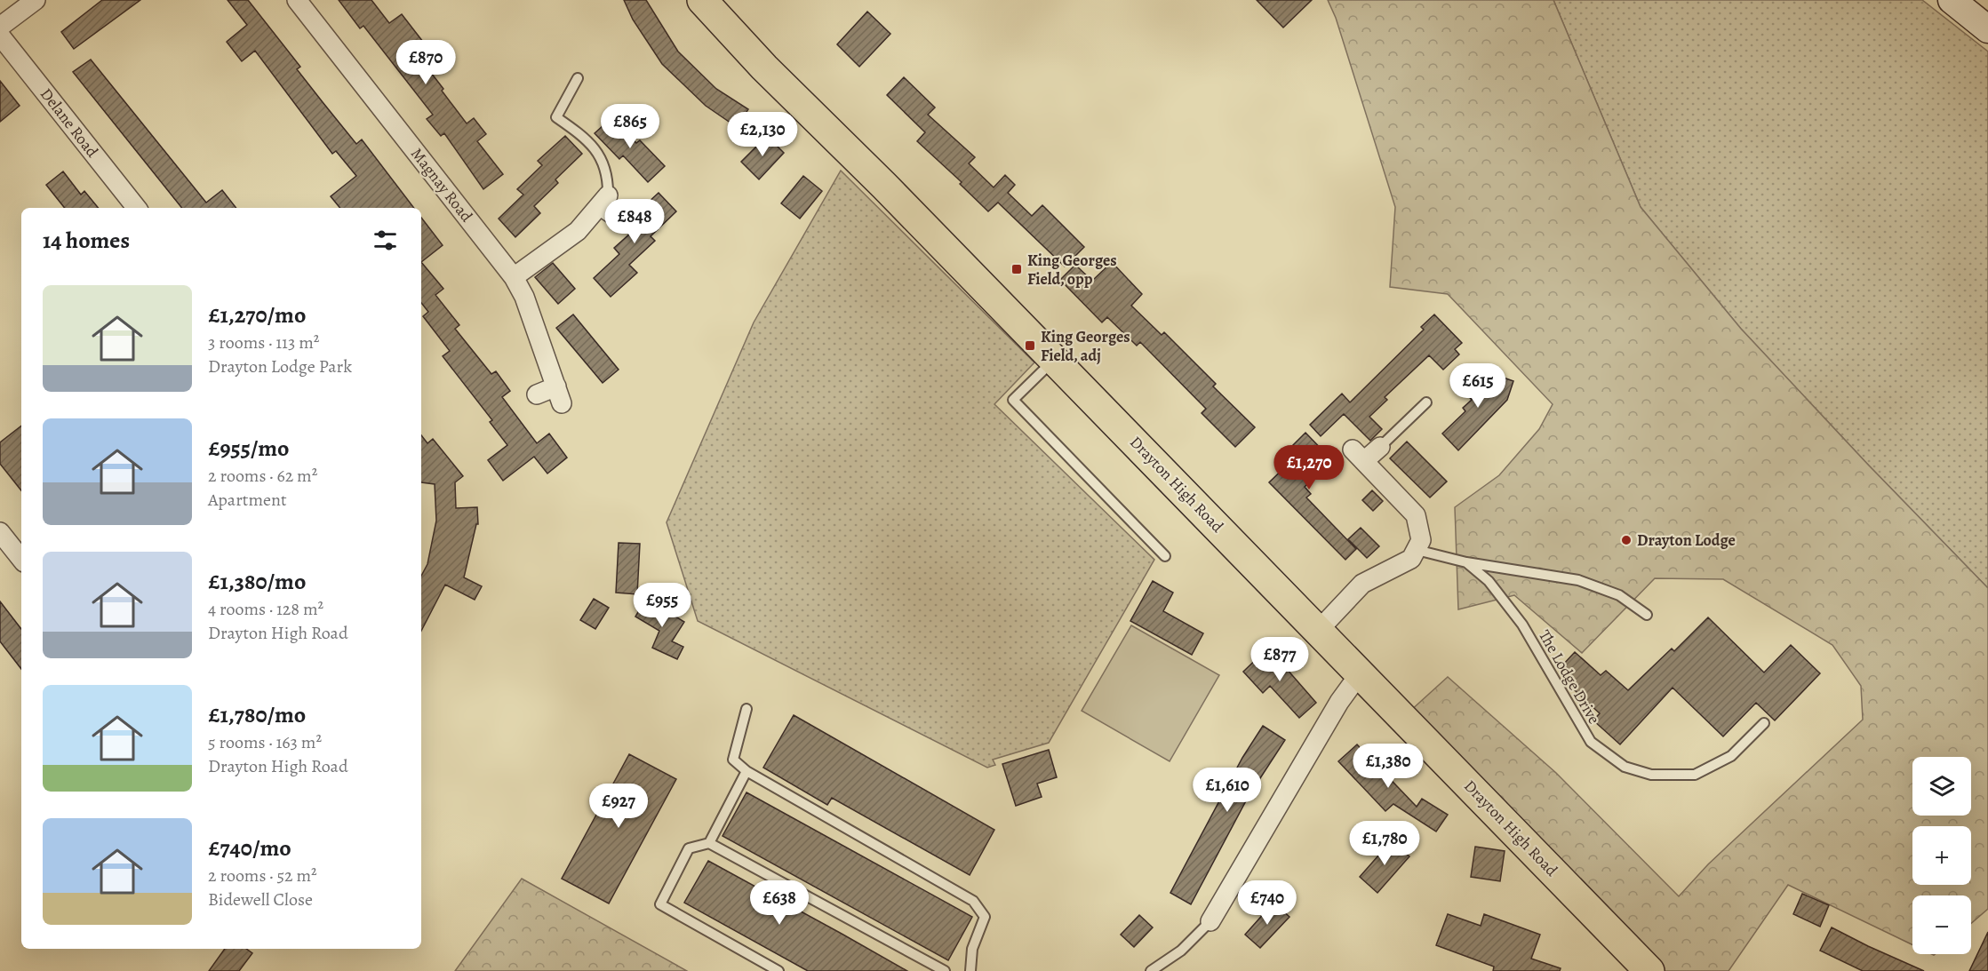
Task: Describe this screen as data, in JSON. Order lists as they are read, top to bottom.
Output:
{
  "streets": {
    "main road": ["Drayton High Road"],
    "street": ["Delane Road", "Magnay Road"],
    "lane": ["The Lodge Drive"]
  },
  "places": {
    "transit": ["King Georges Field, opp", "King Georges Field, adj"],
    "other": ["Drayton Lodge"]
  },
  "page": {
    "price": [
      "£870",
      "£865",
      "£2,130",
      "£848",
      "£615",
      "£1,270",
      "£955",
      "£877",
      "£1,380",
      "£1,610",
      "£927",
      "£1,780",
      "£638",
      "£740"
    ],
    "heading": "14 homes",
    "list": [
      {
        "name": "£1,270/mo",
        "note": "3 rooms · 113 m² · Drayton Lodge Park"
      },
      {
        "name": "£955/mo",
        "note": "2 rooms · 62 m² · Apartment"
      },
      {
        "name": "£1,380/mo",
        "note": "4 rooms · 128 m² · Drayton High Road"
      },
      {
        "name": "£1,780/mo",
        "note": "5 rooms · 163 m² · Drayton High Road"
      },
      {
        "name": "£740/mo",
        "note": "2 rooms · 52 m² · Bidewell Close"
      }
    ],
    "map_buttons": ["+", "−"]
  }
}
